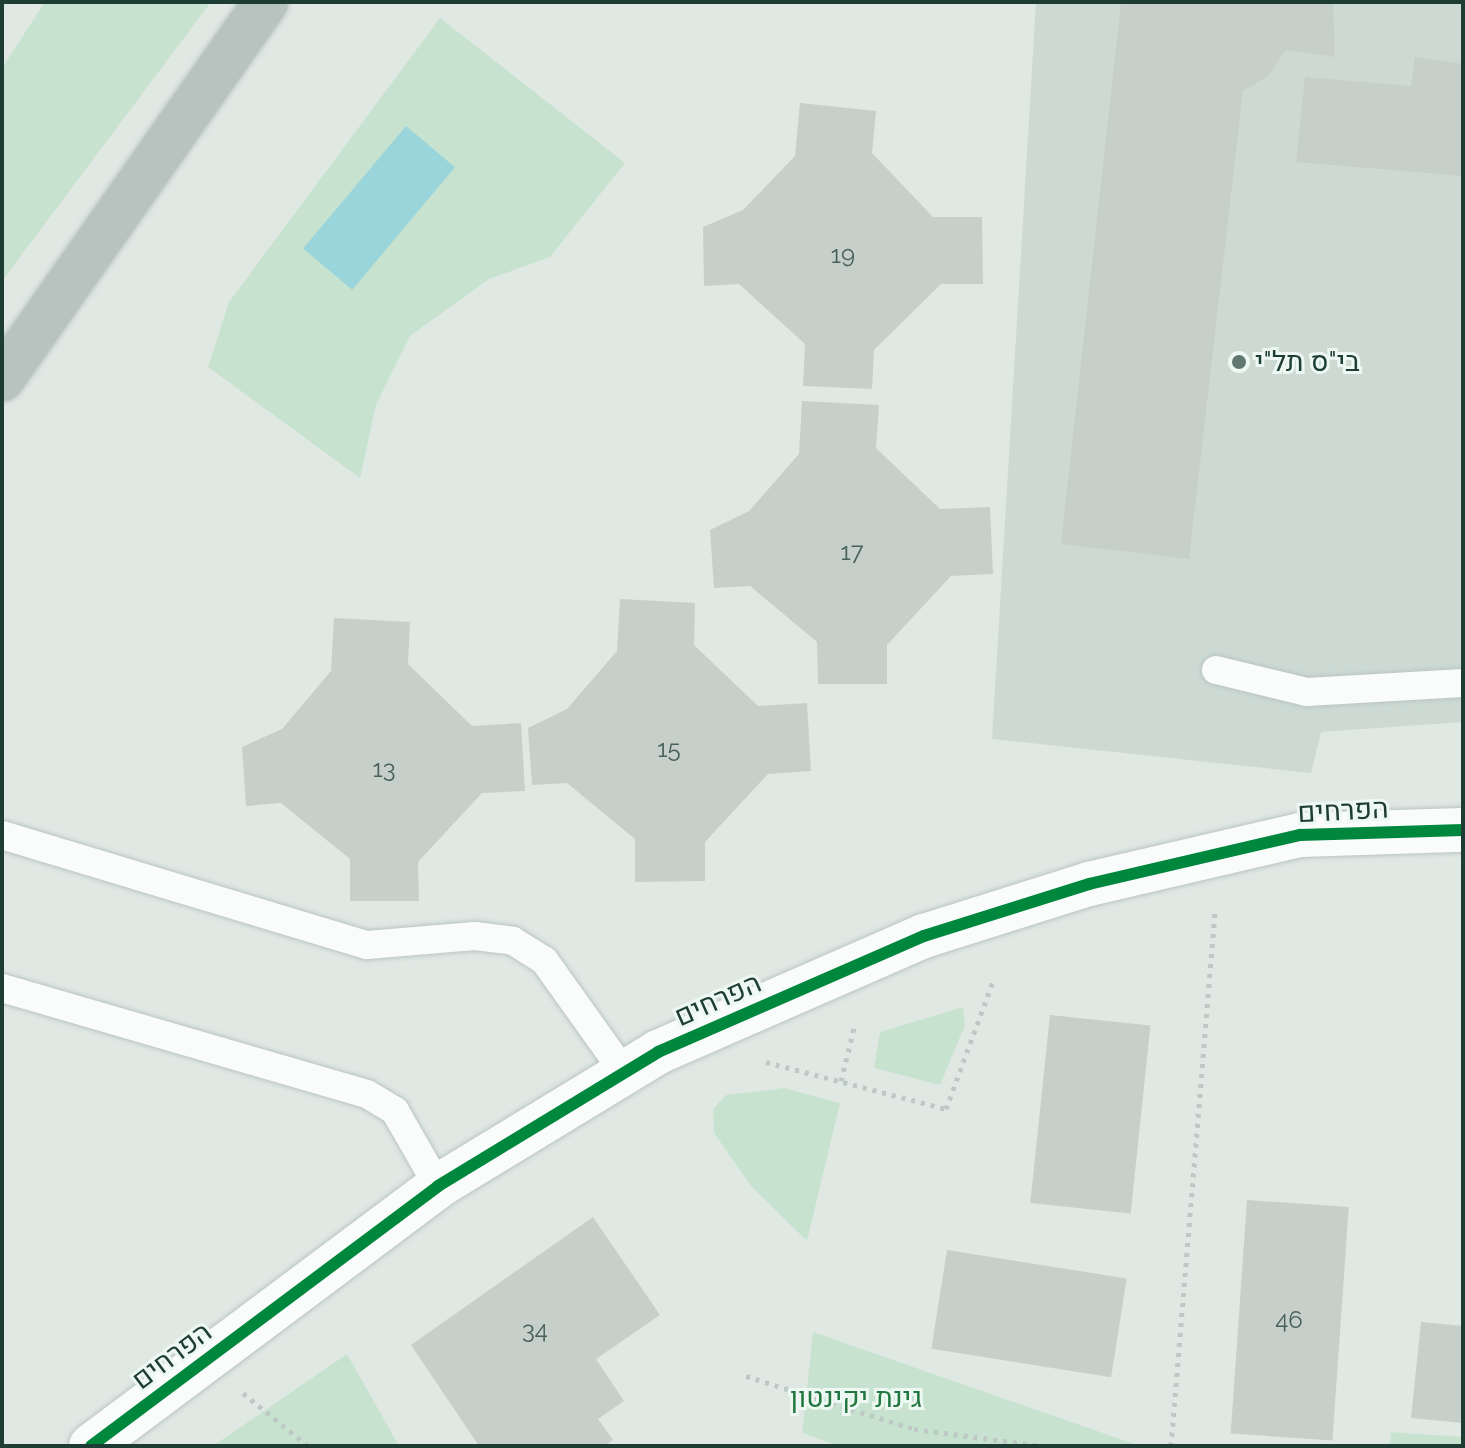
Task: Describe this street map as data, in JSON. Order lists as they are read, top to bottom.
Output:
{
  "streets": {
    "street": ["הפרחים"]
  },
  "parks": ["גינת יקינטון"],
  "places": ["בי\"ס תל\"י"],
  "house_numbers": [
    "19",
    "17",
    "15",
    "13",
    "46",
    "34"
  ]
}
